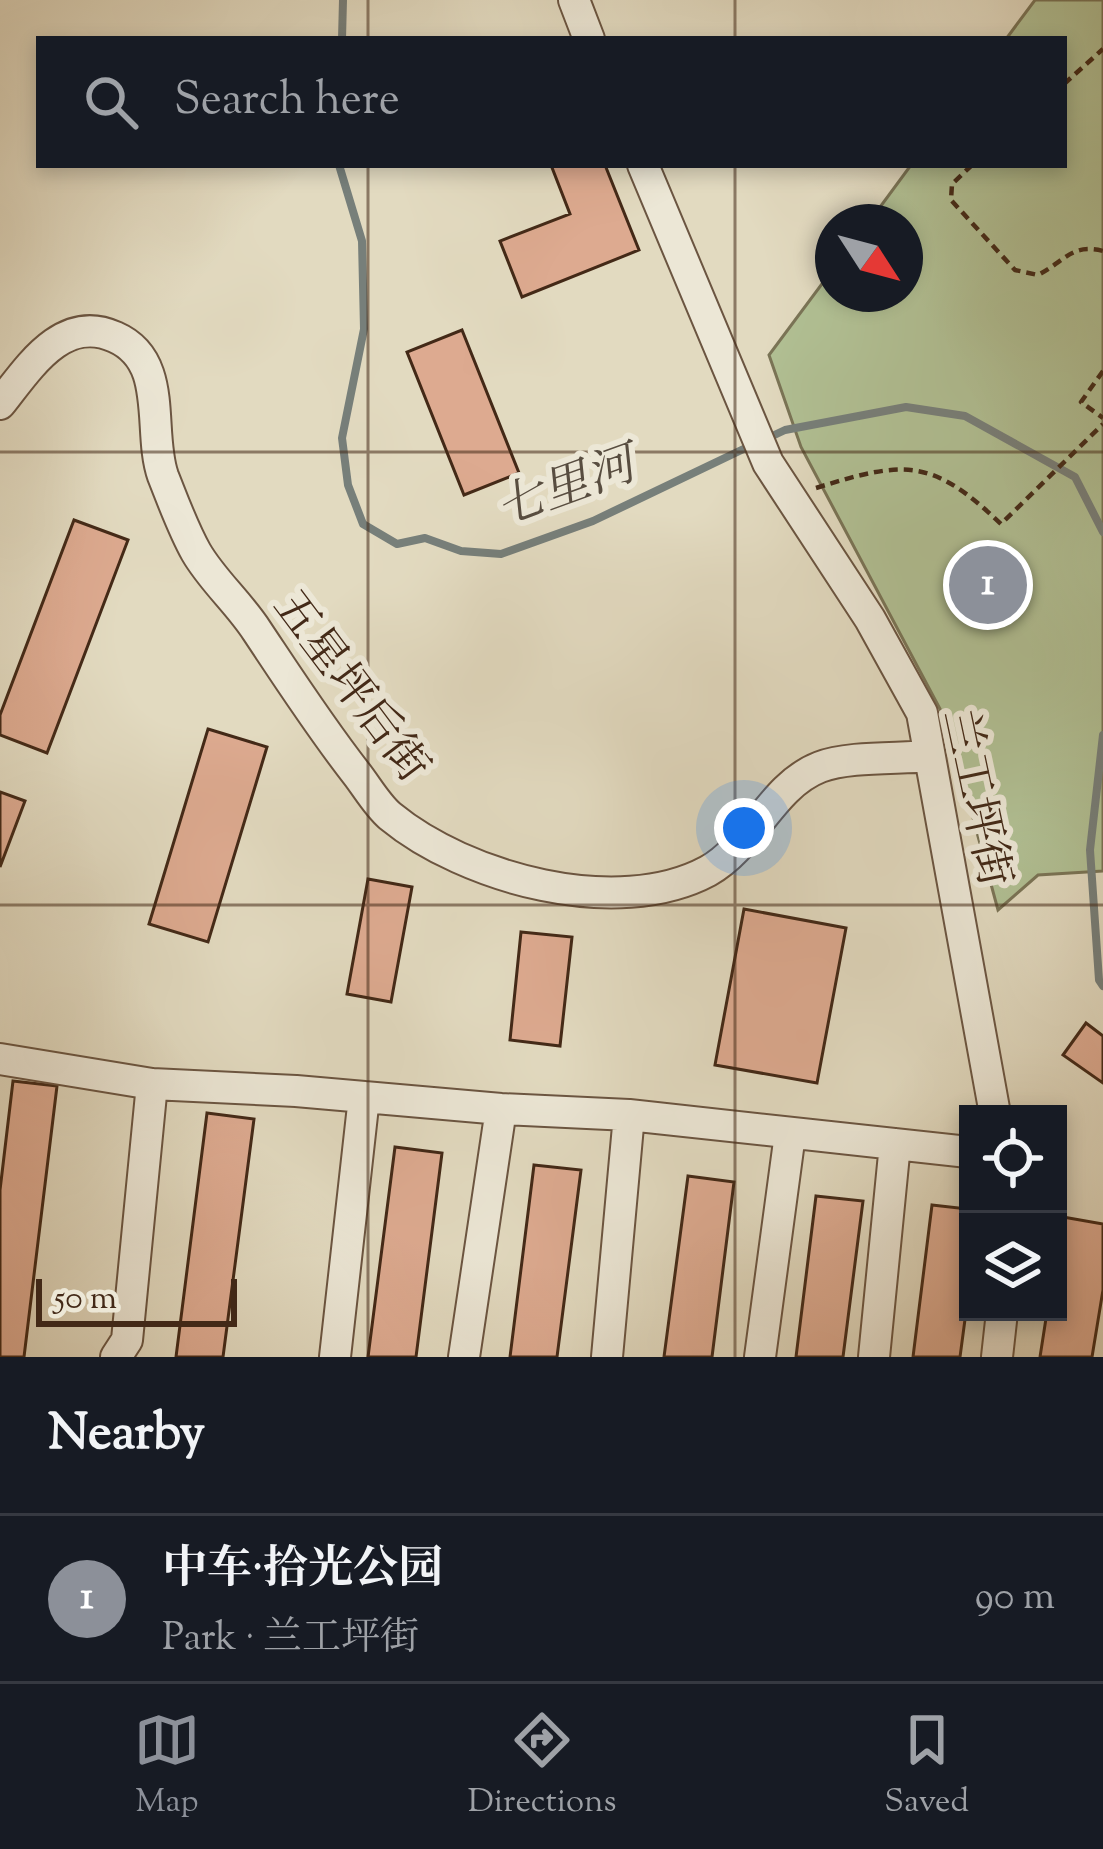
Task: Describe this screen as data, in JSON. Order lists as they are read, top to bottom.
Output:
{
  "streets": {
    "street": ["五星坪后街", "兰工坪街"]
  },
  "crossings": [
    ["五星坪后街", "兰工坪街"]
  ],
  "water": ["七里河"],
  "scale_bar": "50 m",
  "north": "bottom right",
  "page": {
    "search": "Search here",
    "pins": "1",
    "scale": "50 m",
    "heading": "Nearby",
    "list": [
      {
        "mark": "1",
        "name": "中车·拾光公园",
        "note": "Park · 兰工坪街",
        "value": "90 m"
      }
    ],
    "nav": ["Map", "Directions", "Saved"]
  }
}
